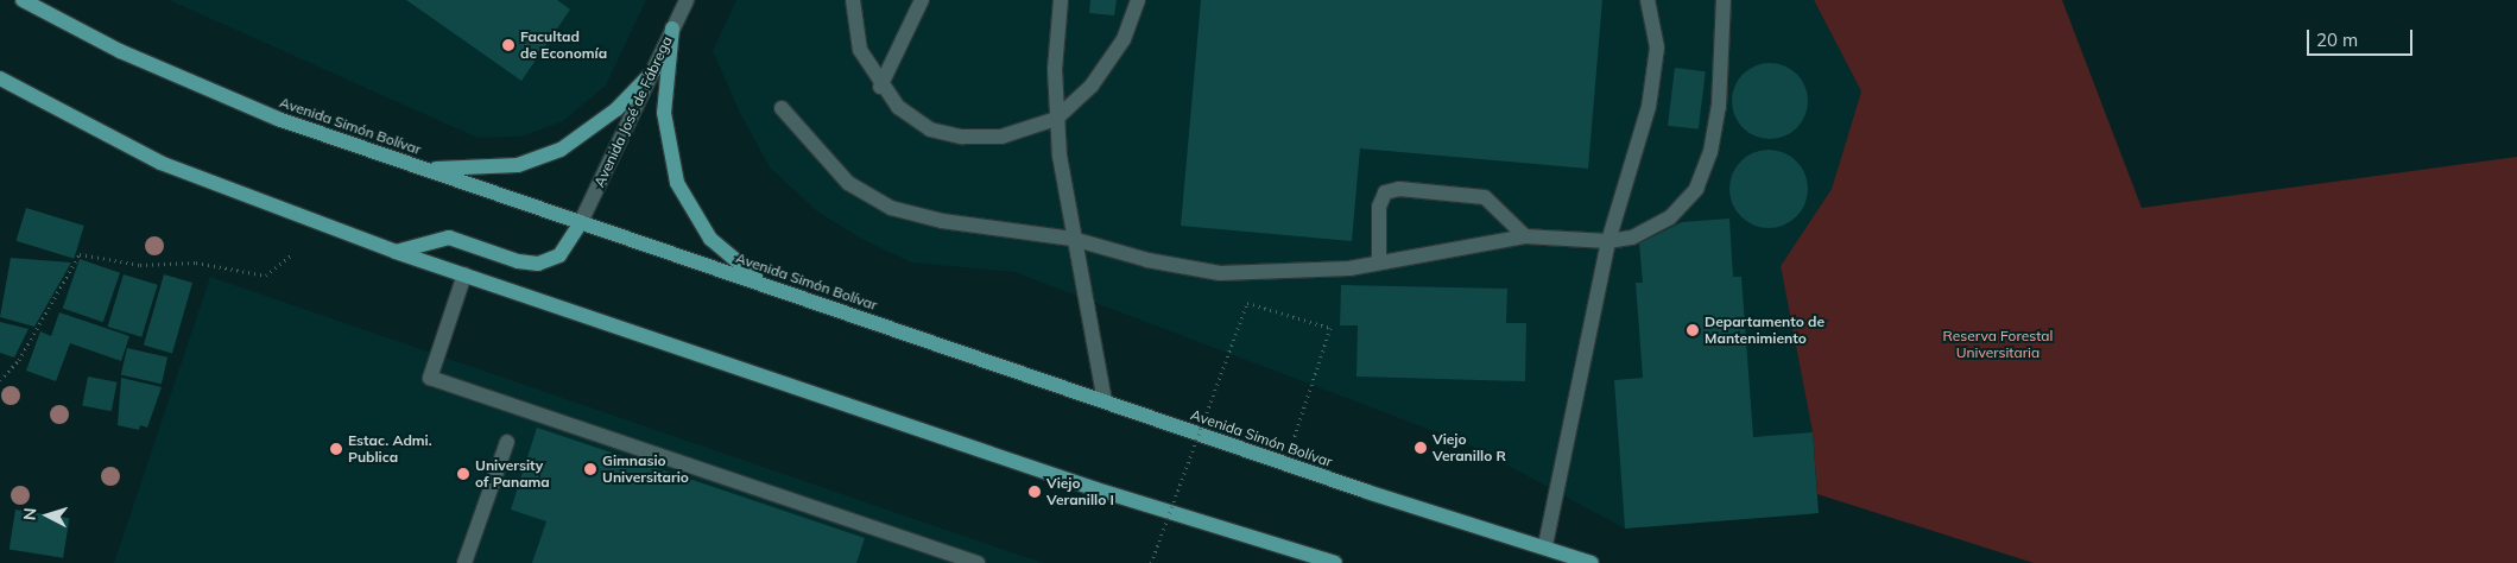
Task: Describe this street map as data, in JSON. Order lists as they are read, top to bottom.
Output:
{
  "streets": {
    "main road": ["Avenida Simón Bolívar"],
    "street": ["Avenida José de Fábrega"]
  },
  "crossings": [
    ["Avenida José de Fábrega", "Avenida Simón Bolívar"]
  ],
  "parks": ["Reserva Forestal Universitaria"],
  "places": [
    "Facultad de Economía",
    "Departamento de Mantenimiento",
    "Viejo Veranillo R",
    "Estac. Admi. Publica",
    "Gimnasio Universitario",
    "University of Panama",
    "Viejo Veranillo I"
  ],
  "scale_bar": "20 m",
  "north": "left"
}
